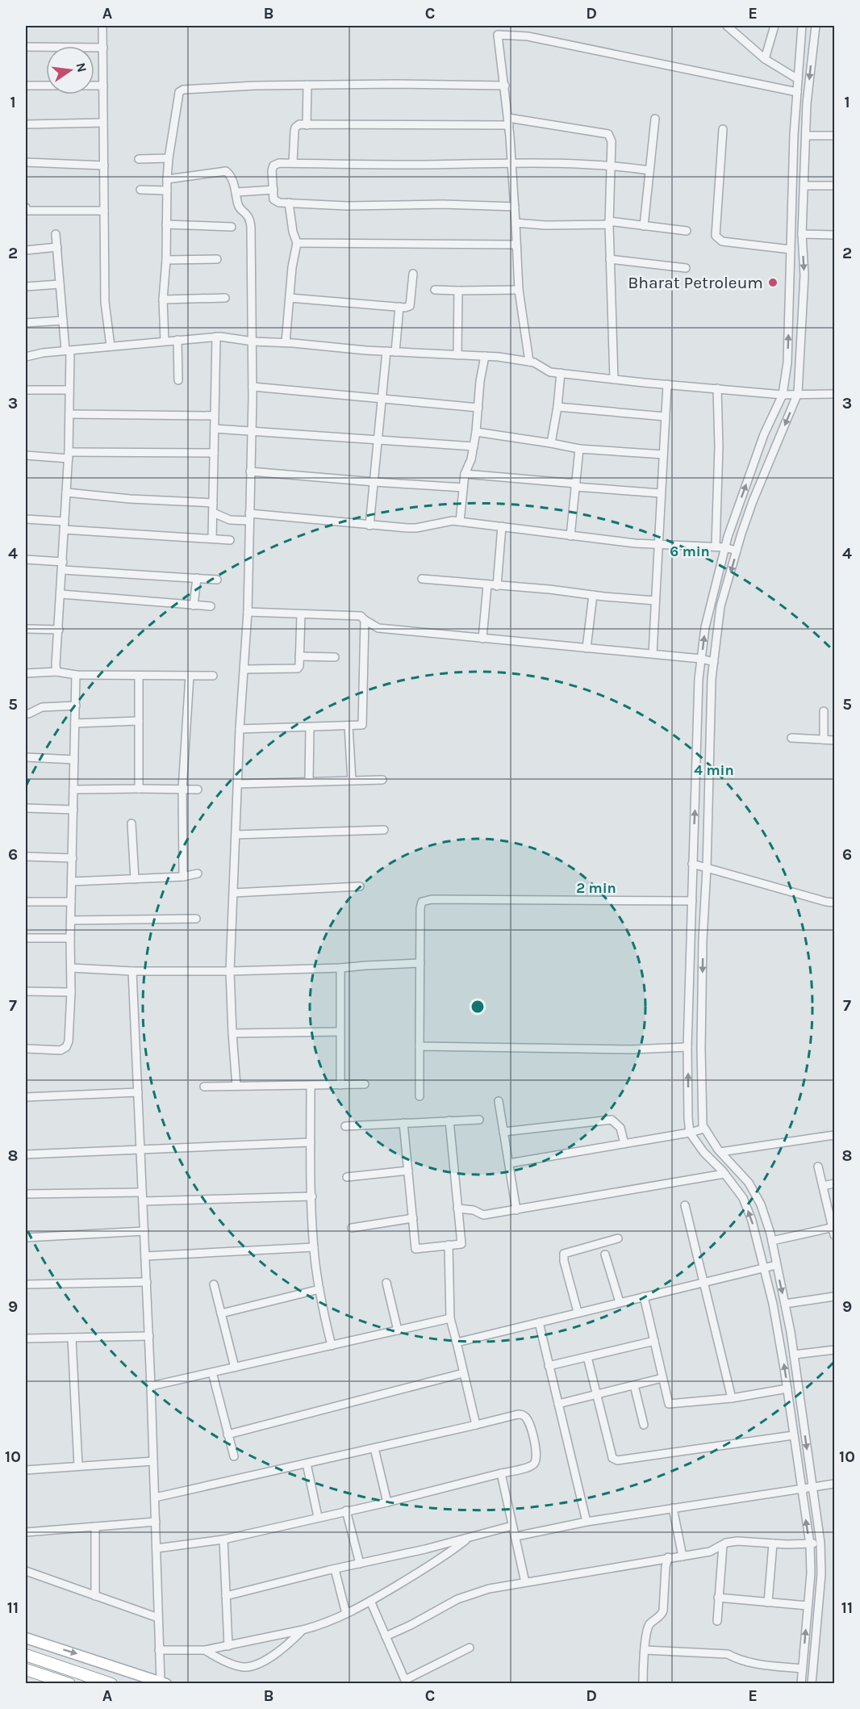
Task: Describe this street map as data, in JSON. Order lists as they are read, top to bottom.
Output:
{
  "places": ["Bharat Petroleum"],
  "north": "right",
  "grid": {
    "columns": [
      "A",
      "B",
      "C",
      "D",
      "E"
    ],
    "rows": [
      "1",
      "2",
      "3",
      "4",
      "5",
      "6",
      "7",
      "8",
      "9",
      "10",
      "11"
    ]
  },
  "rings": ["6 min", "4 min", "2 min"]
}
